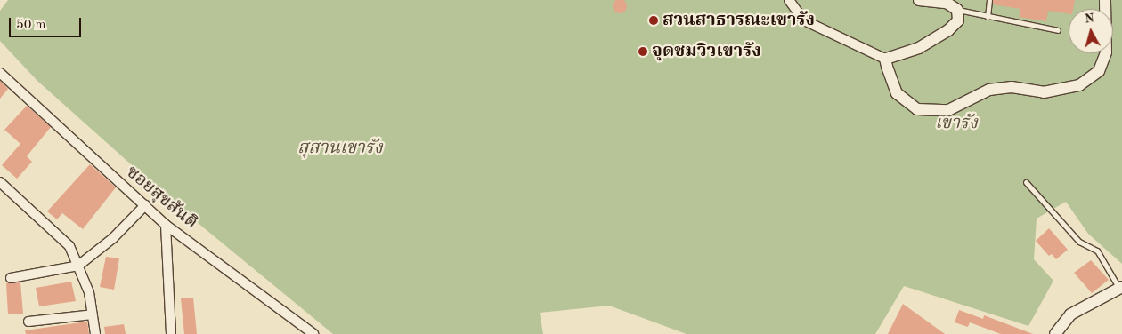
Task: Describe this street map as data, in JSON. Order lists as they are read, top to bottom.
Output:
{
  "streets": {
    "street": ["ซอยสุขสันติ"]
  },
  "parks": ["เขารัง", "สุสานเขารัง"],
  "places": ["สวนสาธารณะเขารัง", "จุดชมวิวเขารัง"],
  "scale_bar": "50 m",
  "north": "top"
}
